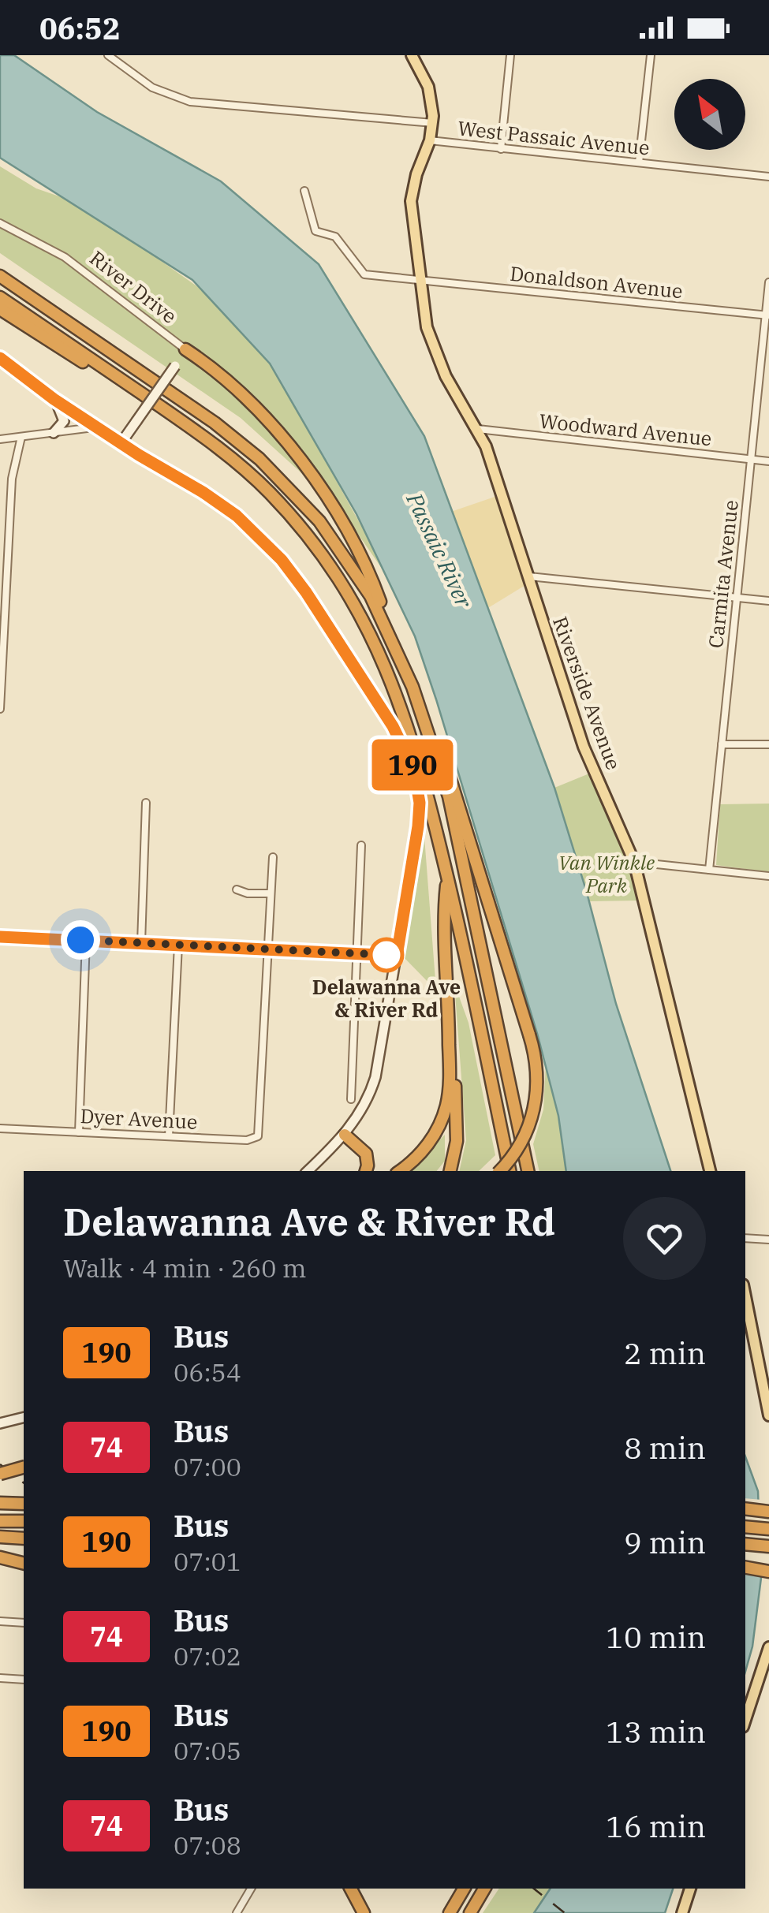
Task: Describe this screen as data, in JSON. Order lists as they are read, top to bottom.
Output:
{
  "streets": {
    "main road": ["Riverside Avenue"],
    "street": [
      "West Passaic Avenue",
      "Donaldson Avenue",
      "River Drive",
      "Woodward Avenue",
      "Carmita Avenue",
      "Dyer Avenue"
    ]
  },
  "crossings": [
    ["West Passaic Avenue", "Riverside Avenue"],
    ["Donaldson Avenue", "Carmita Avenue"],
    ["Donaldson Avenue", "Riverside Avenue"],
    ["Woodward Avenue", "Carmita Avenue"],
    ["Woodward Avenue", "Riverside Avenue"]
  ],
  "water": ["Passaic River"],
  "parks": ["Van Winkle Park"],
  "places": ["Delawanna Ave & River Rd"],
  "lines": ["bus line 190"],
  "north": "top left",
  "page": {
    "status": "06:52",
    "on_map": "190",
    "heading": ["Delawanna Ave & River Rd", "Walk · 4 min · 260 m"],
    "list": [
      {
        "mark": "190",
        "name": "Bus",
        "note": "06:54",
        "value": "2 min"
      },
      {
        "mark": "74",
        "name": "Bus",
        "note": "07:00",
        "value": "8 min"
      },
      {
        "mark": "190",
        "name": "Bus",
        "note": "07:01",
        "value": "9 min"
      },
      {
        "mark": "74",
        "name": "Bus",
        "note": "07:02",
        "value": "10 min"
      },
      {
        "mark": "190",
        "name": "Bus",
        "note": "07:05",
        "value": "13 min"
      },
      {
        "mark": "74",
        "name": "Bus",
        "note": "07:08",
        "value": "16 min"
      }
    ]
  }
}
